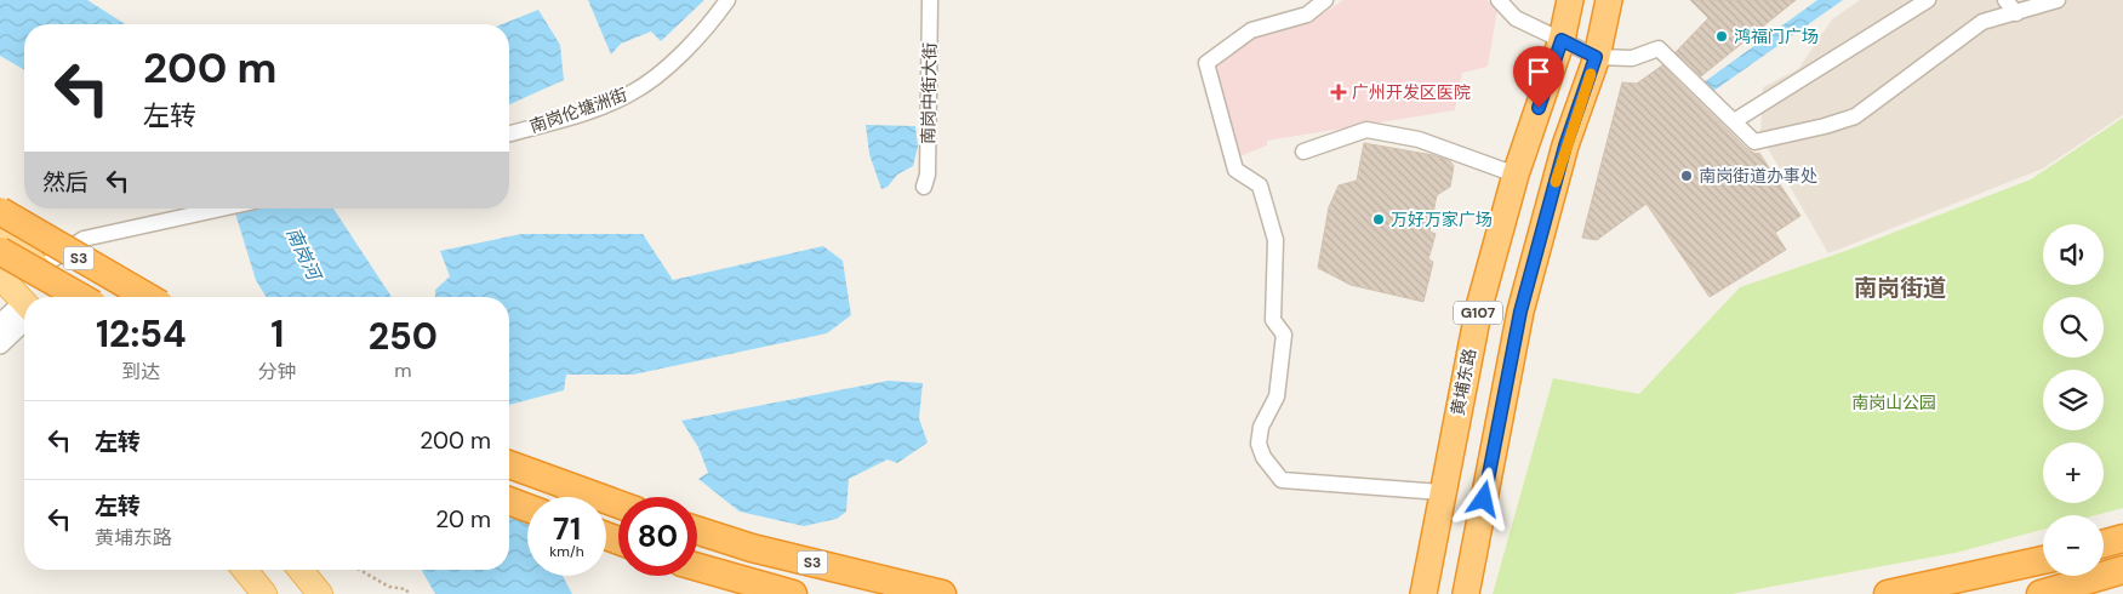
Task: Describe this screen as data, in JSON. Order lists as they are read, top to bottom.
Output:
{
  "streets": {
    "highway": ["S3", "G107", "黄埔东路"],
    "street": ["南岗中街大街", "南岗伦塘洲街"]
  },
  "districts": ["南岗街道"],
  "water": ["南岗河"],
  "parks": ["南岗山公园"],
  "places": {
    "other": ["鸿福门广场", "南岗街道办事处", "万好万家广场"],
    "health": ["广州开发区医院"]
  },
  "page": {
    "turn": ["200 m", "左转"],
    "then": "然后",
    "map_buttons": ["+", "−"],
    "eta": [
      "12:54",
      "到达",
      "1",
      "分钟",
      "250",
      "m"
    ],
    "list": [
      {
        "name": "左转",
        "value": "200 m"
      },
      {
        "name": "左转",
        "note": "黄埔东路",
        "value": "20 m"
      }
    ],
    "speed": "71 km/h",
    "limit": "80"
  }
}
